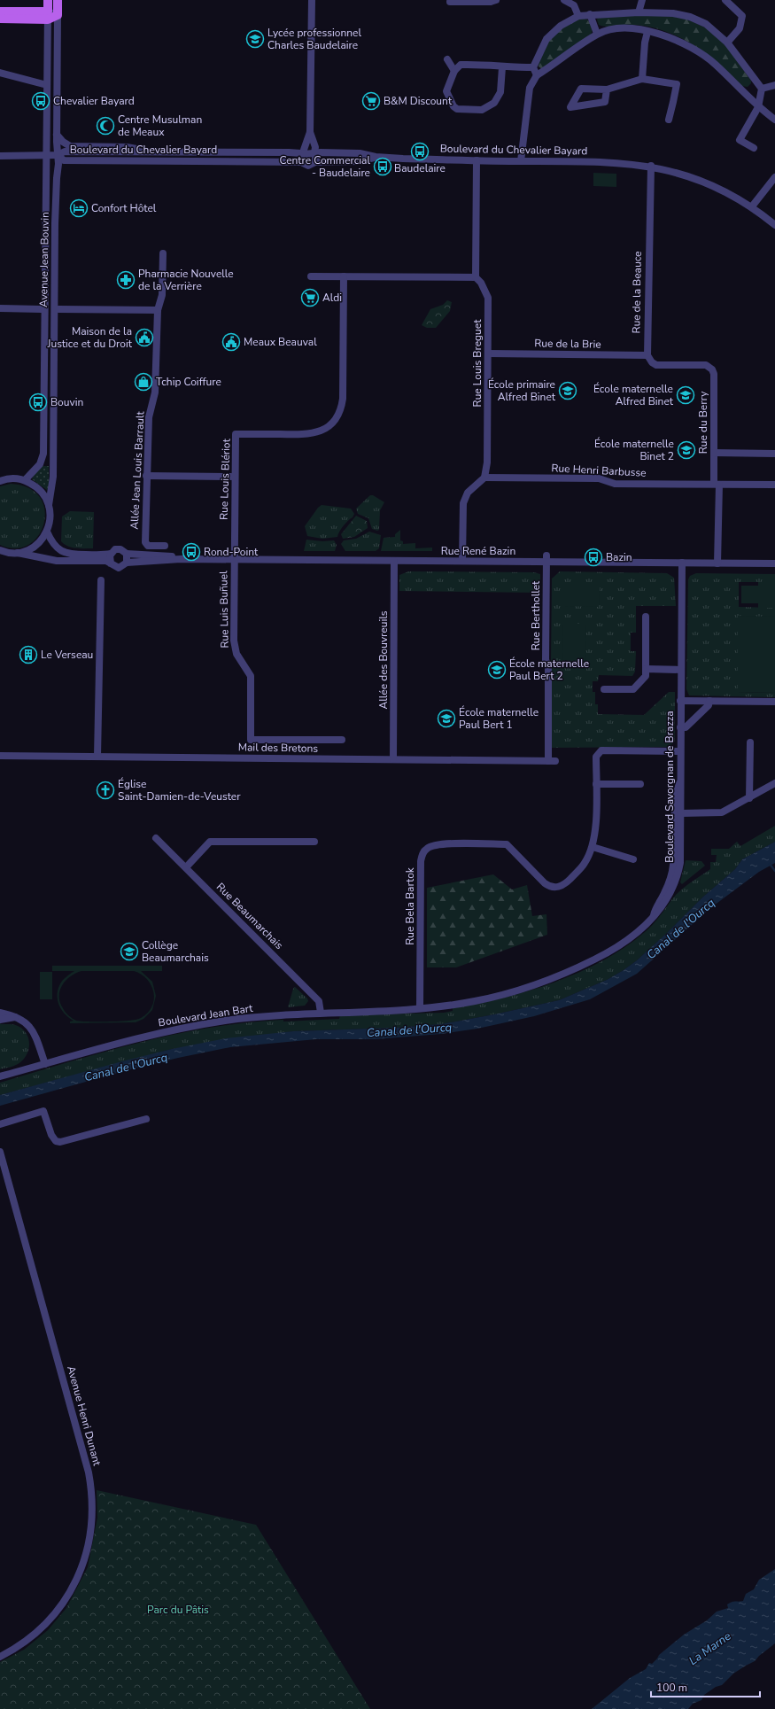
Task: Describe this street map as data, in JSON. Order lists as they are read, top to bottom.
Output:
{
  "streets": {
    "street": [
      "Boulevard du Chevalier Bayard",
      "Avenue Jean Bouvin",
      "Rue de la Beauce",
      "Rue de la Brie",
      "Rue Louis Breguet",
      "Rue du Berry",
      "Allée Jean Louis Barrault",
      "Rue Henri Barbusse",
      "Rue Louis Blériot",
      "Rue René Bazin",
      "Rue Luis Buñuel",
      "Rue Berthollet",
      "Allée des Bouvreuils",
      "Mail des Bretons",
      "Boulevard Savorgnan de Brazza",
      "Rue Bela Bartok",
      "Rue Beaumarchais",
      "Boulevard Jean Bart",
      "Avenue Henri Dunant"
    ]
  },
  "crossings": [
    ["Boulevard du Chevalier Bayard", "Avenue Jean Bouvin"],
    ["Boulevard du Chevalier Bayard", "Rue de la Beauce"],
    ["Rue de la Beauce", "Rue de la Brie"],
    ["Rue de la Beauce", "Rue du Berry"],
    ["Rue de la Brie", "Rue Louis Breguet"],
    ["Rue de la Brie", "Rue du Berry"],
    ["Rue Louis Breguet", "Rue Henri Barbusse"],
    ["Rue du Berry", "Rue Henri Barbusse"],
    ["Rue du Berry", "Rue René Bazin"],
    ["Rue Louis Blériot", "Rue René Bazin"],
    ["Rue Louis Blériot", "Rue Luis Buñuel"],
    ["Rue René Bazin", "Rue Luis Buñuel"],
    ["Rue René Bazin", "Rue Berthollet"],
    ["Rue René Bazin", "Allée des Bouvreuils"],
    ["Rue René Bazin", "Boulevard Savorgnan de Brazza"],
    ["Rue Berthollet", "Mail des Bretons"],
    ["Allée des Bouvreuils", "Mail des Bretons"],
    ["Boulevard Savorgnan de Brazza", "Rue Bela Bartok"],
    ["Boulevard Savorgnan de Brazza", "Boulevard Jean Bart"],
    ["Rue Bela Bartok", "Boulevard Jean Bart"],
    ["Rue Beaumarchais", "Boulevard Jean Bart"]
  ],
  "water": ["Canal de l'Ourcq", "La Marne"],
  "parks": ["Parc du Pâtis"],
  "places": {
    "school or university": [
      "Lycée professionnel Charles Baudelaire",
      "École primaire Alfred Binet",
      "École maternelle Alfred Binet",
      "École maternelle Binet 2",
      "École maternelle Paul Bert 2",
      "École maternelle Paul Bert 1",
      "Collège Beaumarchais"
    ],
    "bus stop": [
      "Chevalier Bayard",
      "Baudelaire",
      "Centre Commercial - Baudelaire",
      "Bouvin",
      "Rond-Point",
      "Bazin"
    ],
    "supermarket": ["B&M Discount", "Aldi"],
    "mosque": ["Centre Musulman de Meaux"],
    "hotel": ["Confort Hôtel"],
    "pharmacy": ["Pharmacie Nouvelle de la Verrière"],
    "public building": ["Maison de la Justice et du Droit", "Meaux Beauval"],
    "shop": ["Tchip Coiffure"],
    "building": ["Le Verseau"],
    "church": ["Église Saint-Damien-de-Veuster"]
  },
  "scale_bar": "100 m"
}
